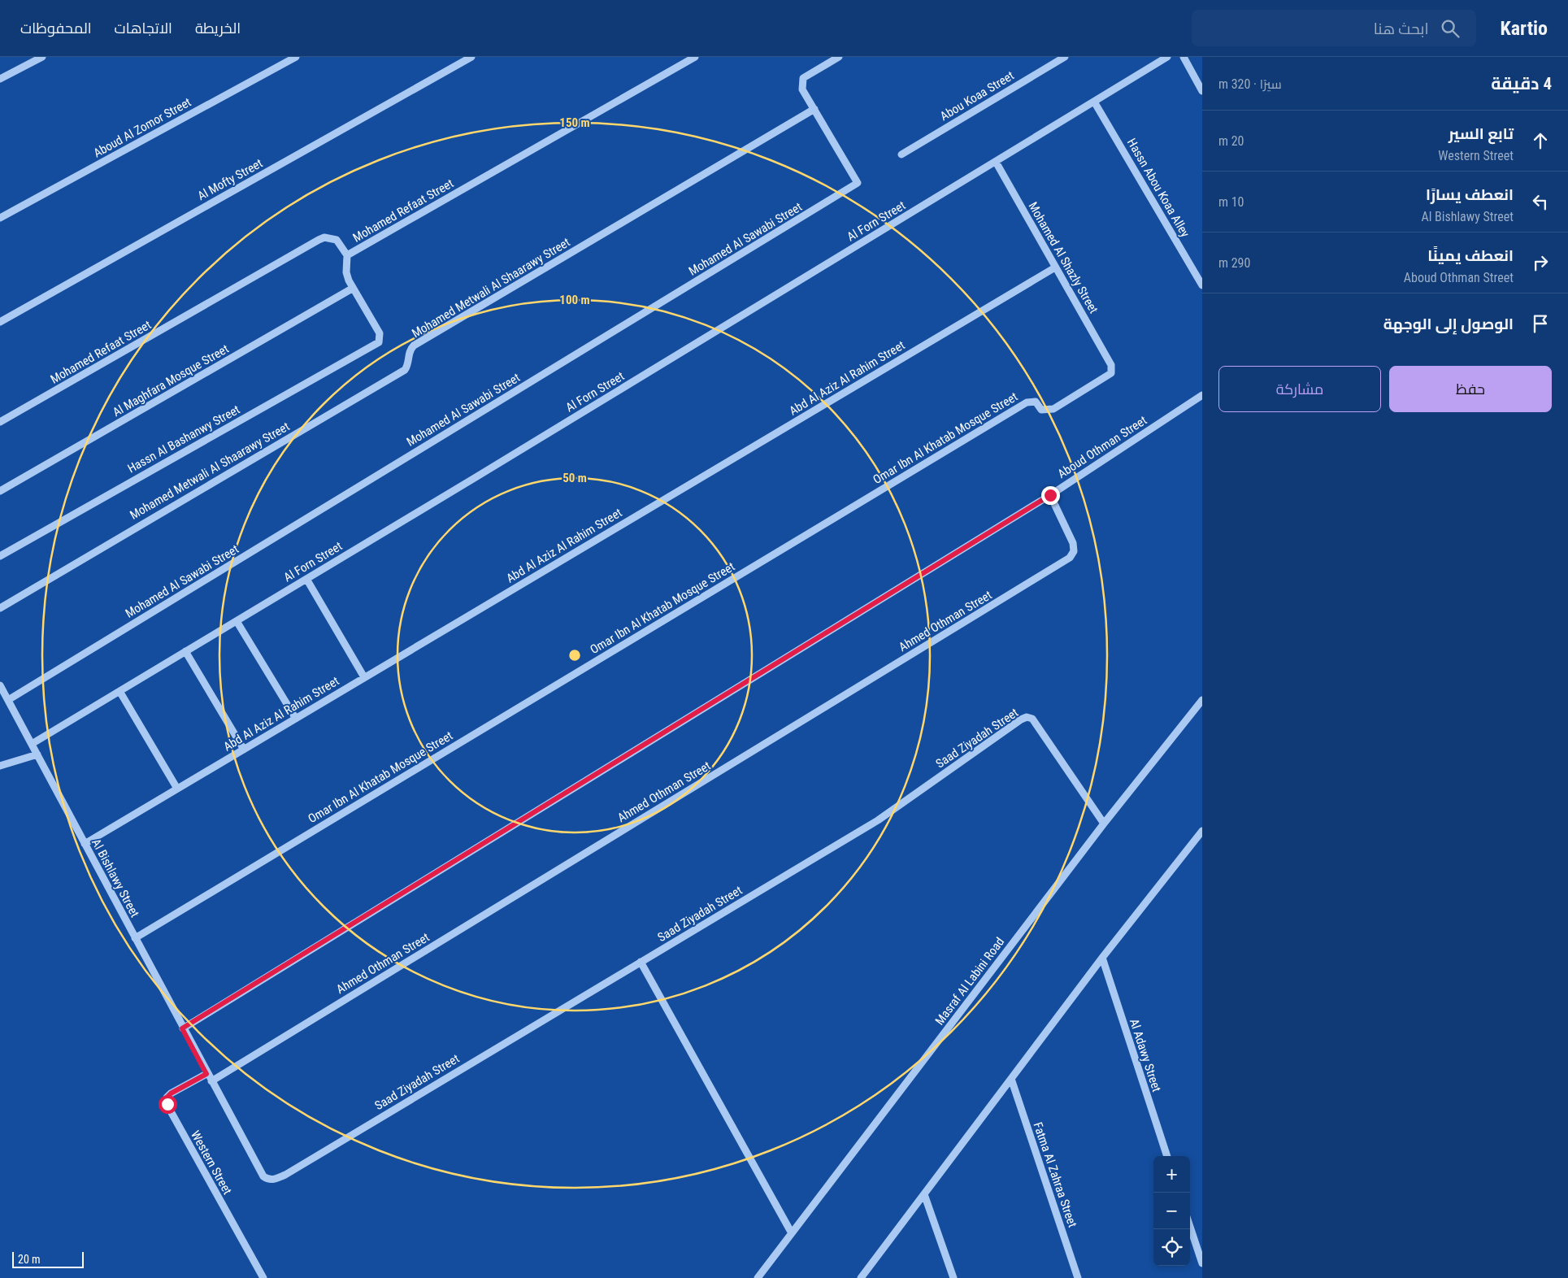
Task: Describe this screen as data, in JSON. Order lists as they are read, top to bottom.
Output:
{
  "streets": {
    "street": [
      "Abou Koaa Street",
      "Aboud Al Zomor Street",
      "Al Mofty Street",
      "Hassn Abou Koaa Alley",
      "Mohamed Refaat Street",
      "Al Forn Street",
      "Mohamed Al Sawabi Street",
      "Mohamed Al Shazly Street",
      "Mohamed Metwali Al Shaarawy Street",
      "Abd Al Aziz Al Rahim Street",
      "Al Maghfara Mosque Street",
      "Omar Ibn Al Khatab Mosque Street",
      "Hassn Al Bashanwy Street",
      "Aboud Othman Street",
      "Ahmed Othman Street",
      "Saad Ziyadah Street",
      "Al Bishlawy Street",
      "Masraf Al Labini Road",
      "Al Adawy Street",
      "Western Street",
      "Fatma Al Zahraa Street"
    ]
  },
  "crossings": [
    ["Hassn Abou Koaa Alley", "Al Forn Street"],
    ["Al Forn Street", "Mohamed Al Shazly Street"],
    ["Al Forn Street", "Al Bishlawy Street"],
    ["Mohamed Al Sawabi Street", "Mohamed Metwali Al Shaarawy Street"],
    ["Mohamed Al Sawabi Street", "Al Bishlawy Street"],
    ["Mohamed Al Shazly Street", "Abd Al Aziz Al Rahim Street"],
    ["Mohamed Al Shazly Street", "Omar Ibn Al Khatab Mosque Street"],
    ["Abd Al Aziz Al Rahim Street", "Al Bishlawy Street"],
    ["Al Maghfara Mosque Street", "Hassn Al Bashanwy Street"],
    ["Omar Ibn Al Khatab Mosque Street", "Al Bishlawy Street"],
    ["Aboud Othman Street", "Ahmed Othman Street"],
    ["Aboud Othman Street", "Al Bishlawy Street"],
    ["Ahmed Othman Street", "Al Bishlawy Street"],
    ["Saad Ziyadah Street", "Al Bishlawy Street"],
    ["Saad Ziyadah Street", "Masraf Al Labini Road"],
    ["Al Bishlawy Street", "Western Street"]
  ],
  "scale_bar": "20 m",
  "page": {
    "header": "Kartio",
    "search": "ابحث هنا",
    "nav": ["الخريطة", "الاتجاهات", "المحفوظات"],
    "heading": ["4 دقيقة", "سيرًا · 320 m"],
    "list": [
      ["تابع السير", "Western Street", "20 m"],
      ["انعطف يسارًا", "Al Bishlawy Street", "10 m"],
      ["انعطف يمينًا", "Aboud Othman Street", "290 m"],
      "الوصول إلى الوجهة"
    ],
    "buttons": ["حفظ", "مشاركة"],
    "map_buttons": ["+", "−"],
    "scale": "20 m"
  },
  "rings": ["150 m", "100 m", "50 m"]
}
